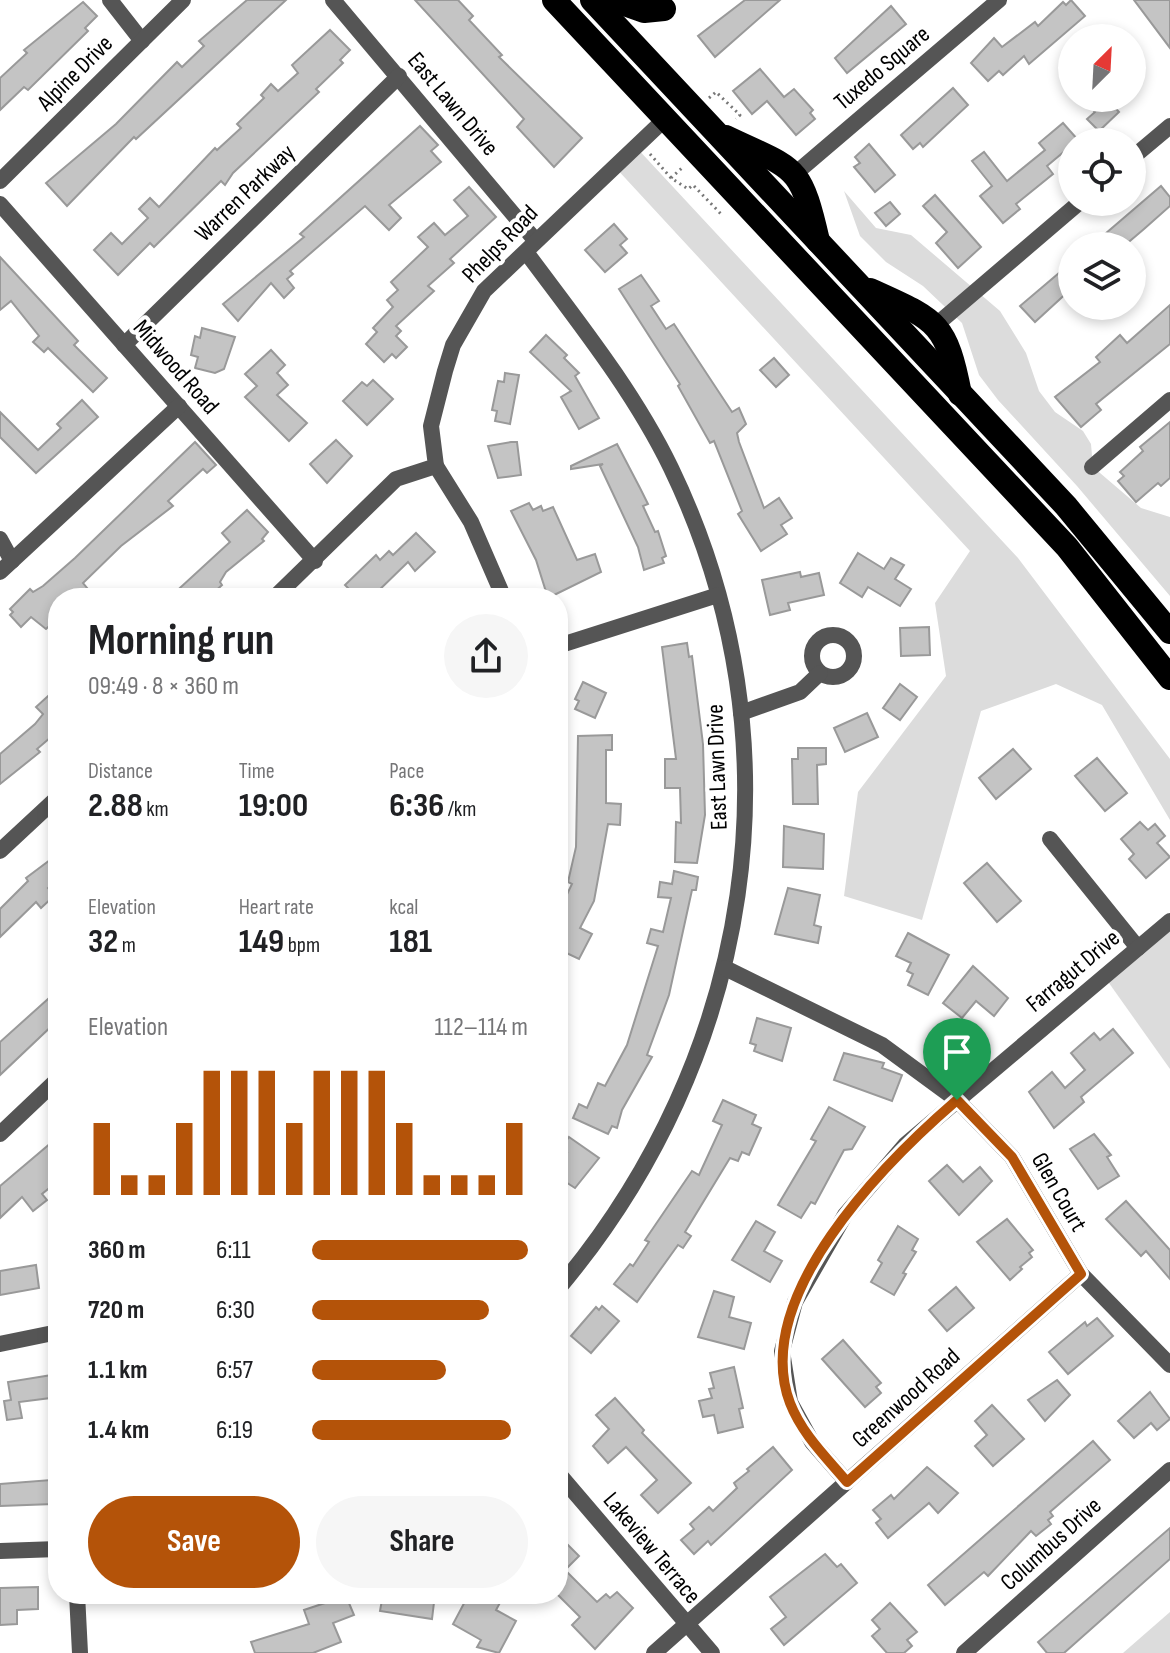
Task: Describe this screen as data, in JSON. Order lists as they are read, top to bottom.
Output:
{
  "streets": {
    "street": [
      "Tuxedo Square",
      "Alpine Drive",
      "East Lawn Drive",
      "Warren Parkway",
      "Phelps Road",
      "Midwood Road",
      "Farragut Drive",
      "Glen Court",
      "Greenwood Road",
      "Columbus Drive",
      "Lakeview Terrace"
    ]
  },
  "crossings": [
    ["East Lawn Drive", "Warren Parkway"],
    ["East Lawn Drive", "Phelps Road"],
    ["East Lawn Drive", "Glen Court"],
    ["Warren Parkway", "Midwood Road"],
    ["Farragut Drive", "Glen Court"],
    ["Farragut Drive", "Greenwood Road"],
    ["Glen Court", "Greenwood Road"],
    ["Greenwood Road", "Lakeview Terrace"]
  ],
  "north": "top right",
  "page": {
    "heading": ["Morning run", "09:49 · 8 × 360 m"],
    "stats": [
      ["Distance", "2.88 km"],
      ["Time", "19:00"],
      ["Pace", "6:36 /km"],
      ["Elevation", "32 m"],
      ["Heart rate", "149 bpm"],
      ["kcal", "181"]
    ],
    "chart": ["Elevation", "112–114 m"],
    "list": [
      {
        "name": "360 m",
        "note": "6:11"
      },
      {
        "name": "720 m",
        "note": "6:30"
      },
      {
        "name": "1.1 km",
        "note": "6:57"
      },
      {
        "name": "1.4 km",
        "note": "6:19"
      }
    ],
    "buttons": ["Save", "Share"]
  }
}
